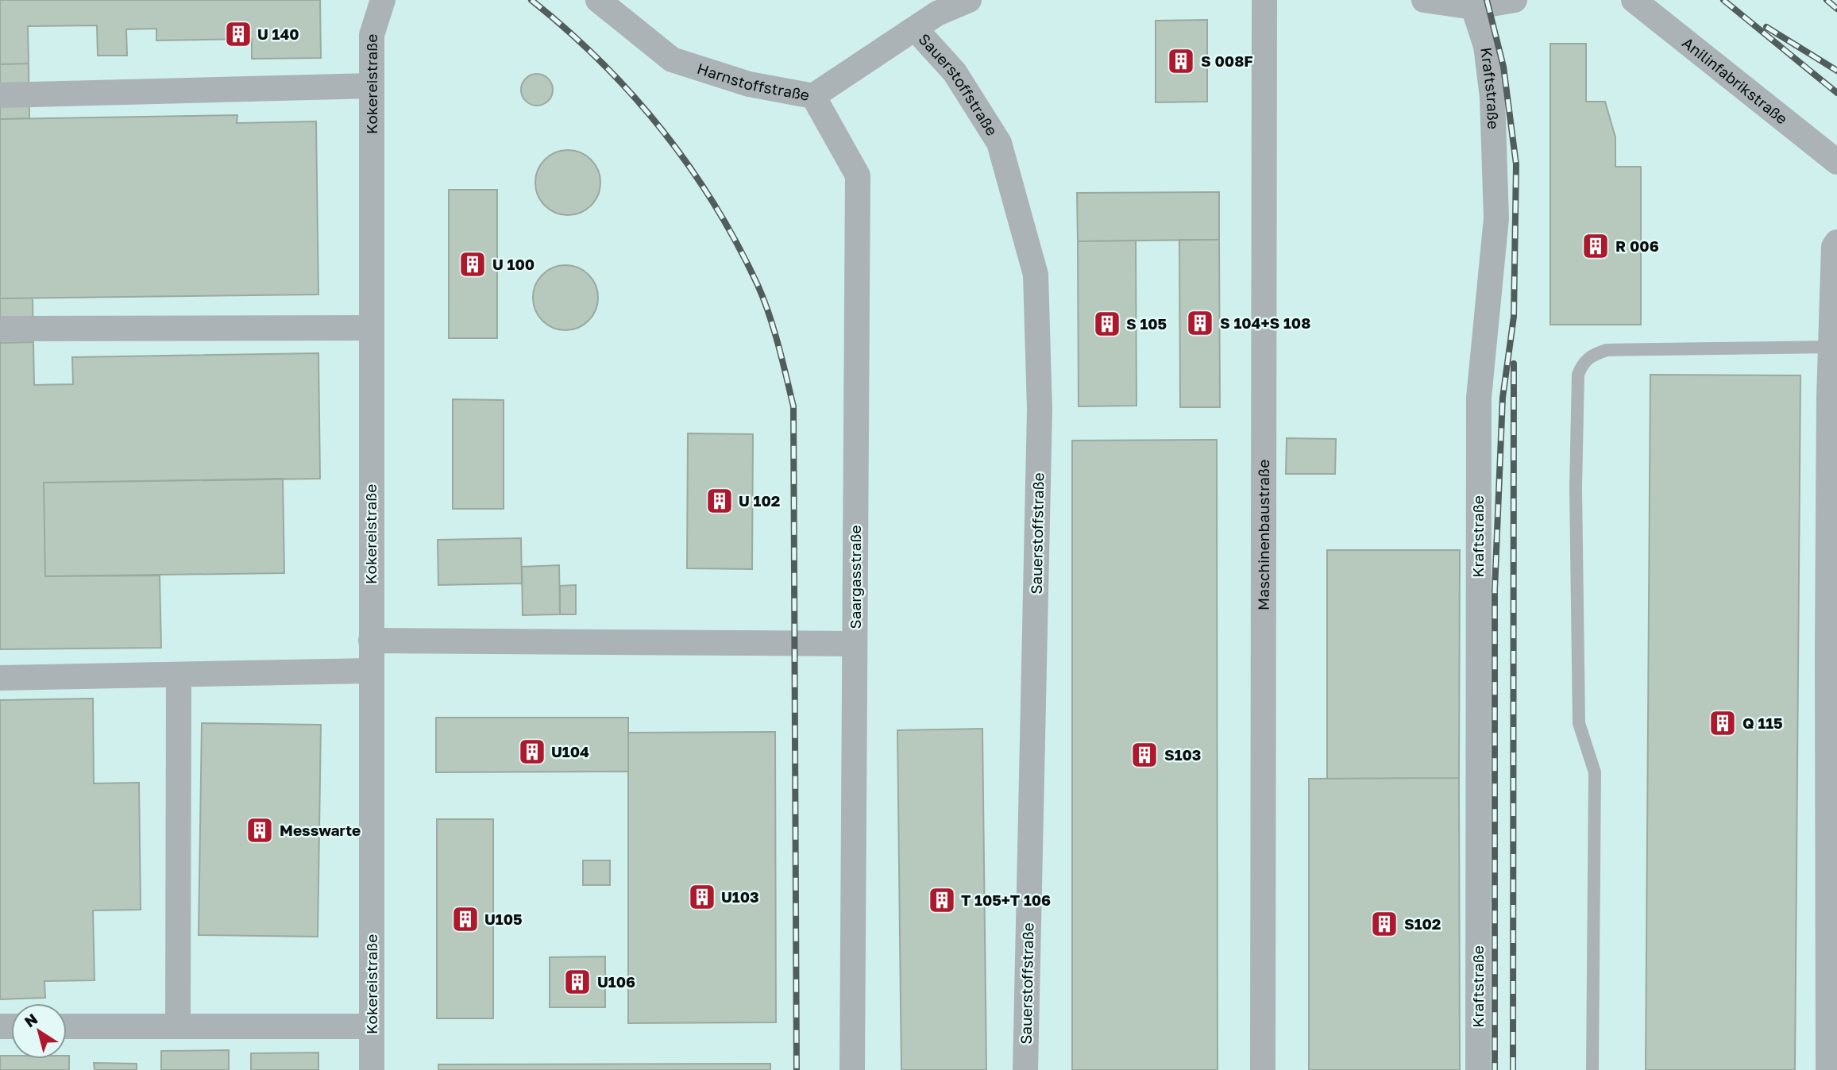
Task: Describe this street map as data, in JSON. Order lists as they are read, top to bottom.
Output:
{
  "streets": {
    "street": [
      "Harnstoffstraße",
      "Anilinfabrikstraße",
      "Kokereistraße",
      "Sauerstoffstraße",
      "Kraftstraße",
      "Maschinenbaustraße",
      "Saargasstraße"
    ]
  },
  "crossings": [
    ["Harnstoffstraße", "Sauerstoffstraße"],
    ["Harnstoffstraße", "Saargasstraße"]
  ],
  "places": {
    "building": [
      "U 140",
      "S 008F",
      "R 006",
      "U 100",
      "S 104+S 108",
      "S 105",
      "U 102",
      "Q 115",
      "U104",
      "S103",
      "Messwarte",
      "U103",
      "T 105+T 106",
      "U105",
      "S102",
      "U106"
    ]
  },
  "north": "top left"
}
